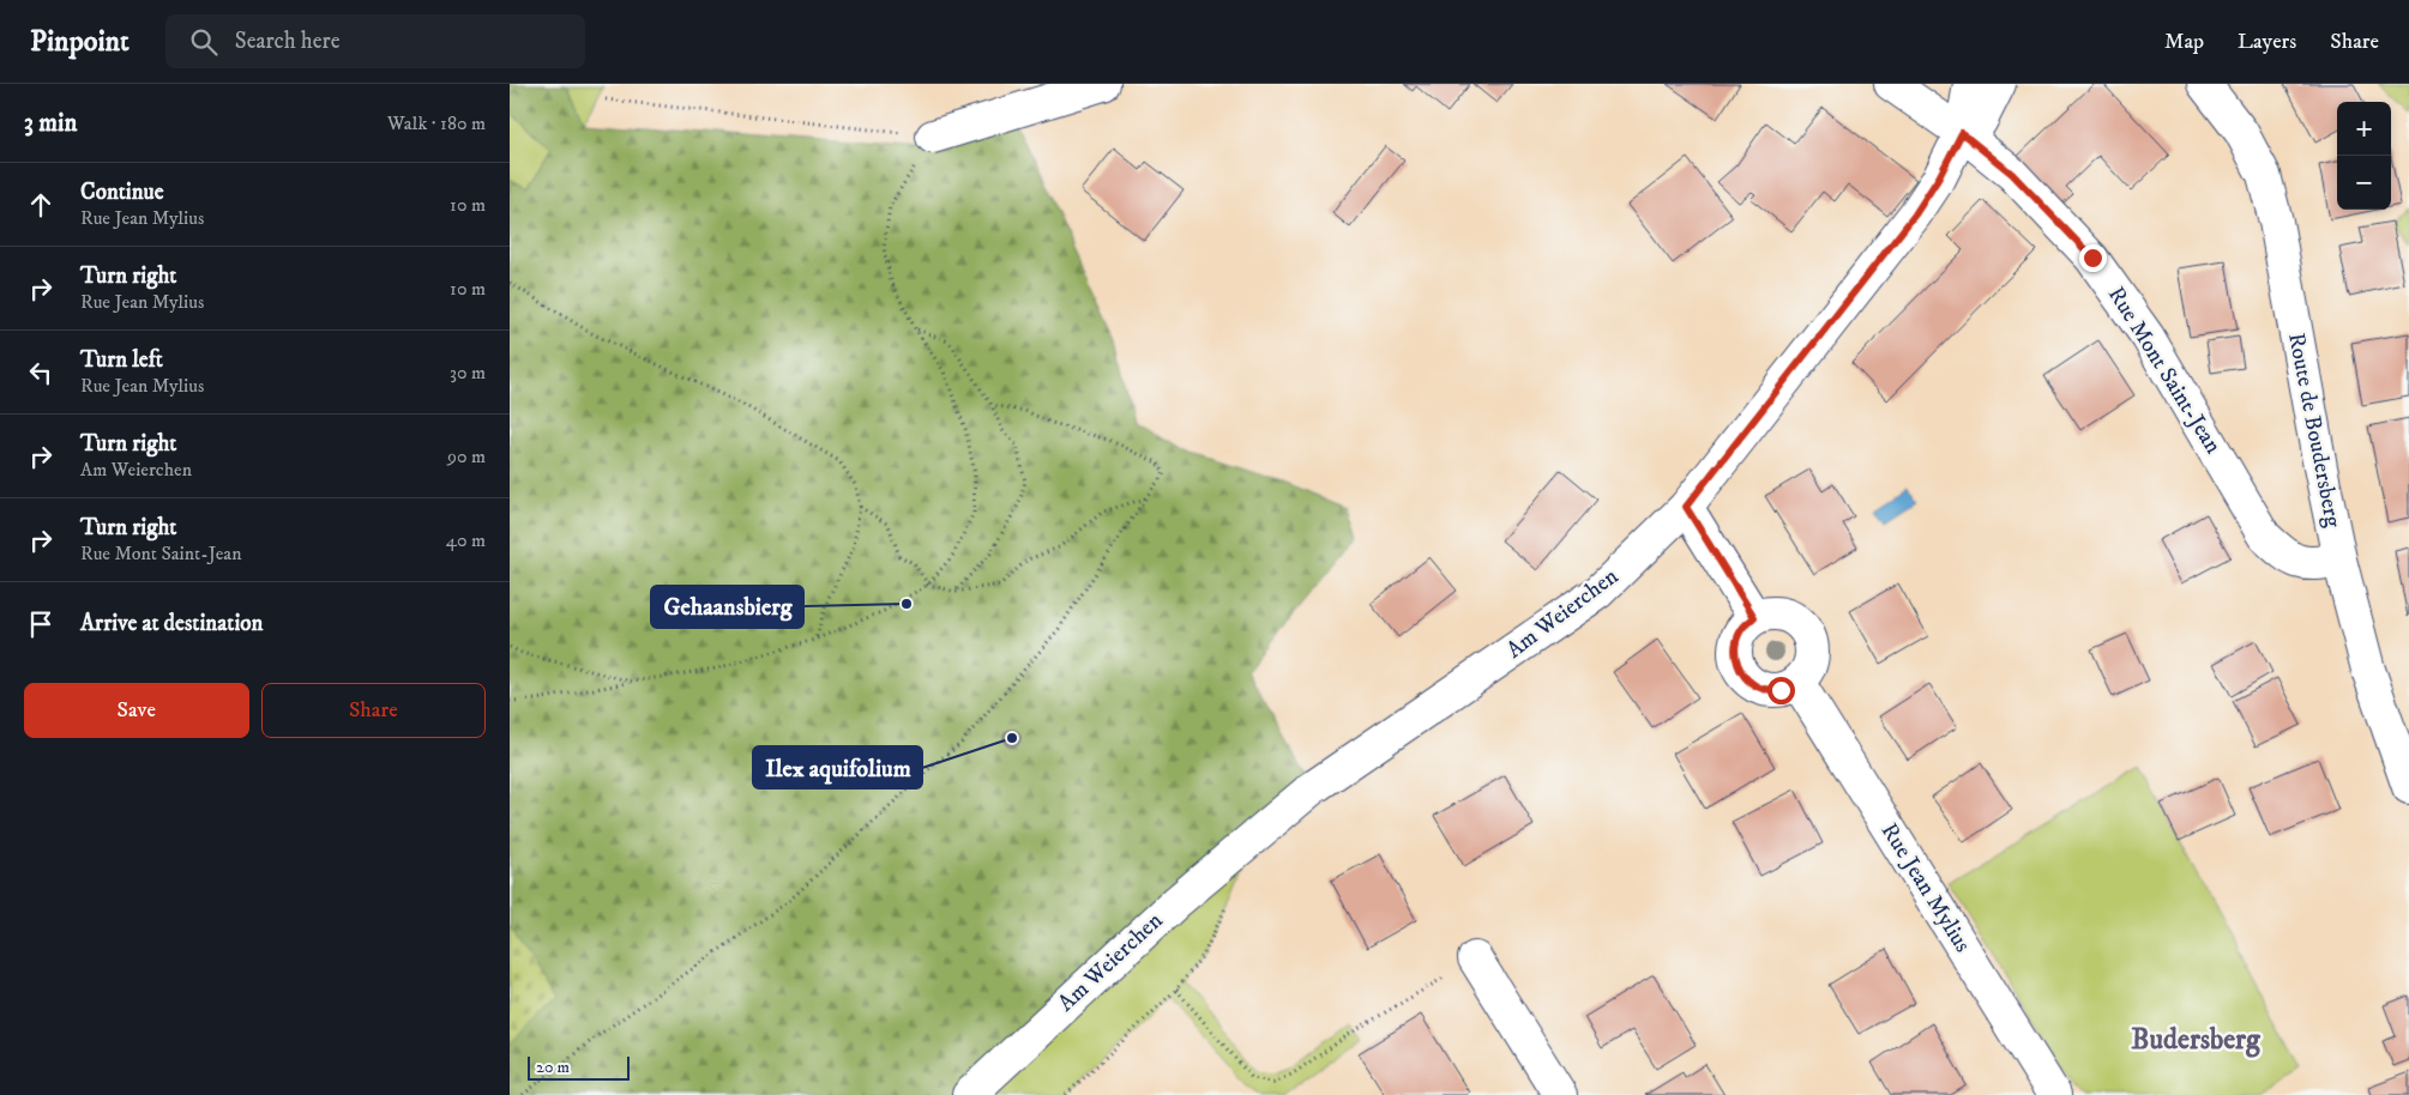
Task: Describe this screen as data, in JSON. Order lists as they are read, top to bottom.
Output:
{
  "streets": {
    "main road": [
      "Rue Mont Saint-Jean",
      "Route de Boudersberg",
      "Am Weierchen",
      "Rue Jean Mylius"
    ]
  },
  "crossings": [
    ["Rue Mont Saint-Jean", "Route de Boudersberg"],
    ["Rue Mont Saint-Jean", "Am Weierchen"]
  ],
  "districts": ["Budersberg"],
  "places": ["Gehaansbierg", "Ilex aquifolium"],
  "scale_bar": "20 m",
  "page": {
    "header": "Pinpoint",
    "search": "Search here",
    "nav": ["Map", "Layers", "Share"],
    "heading": ["3 min", "Walk · 180 m"],
    "map_buttons": ["+", "−"],
    "list": [
      ["Continue", "Rue Jean Mylius", "10 m"],
      ["Turn right", "Rue Jean Mylius", "10 m"],
      ["Turn left", "Rue Jean Mylius", "30 m"],
      ["Turn right", "Am Weierchen", "90 m"],
      ["Turn right", "Rue Mont Saint-Jean", "40 m"],
      "Arrive at destination"
    ],
    "buttons": ["Save", "Share"],
    "scale": "20 m"
  }
}
